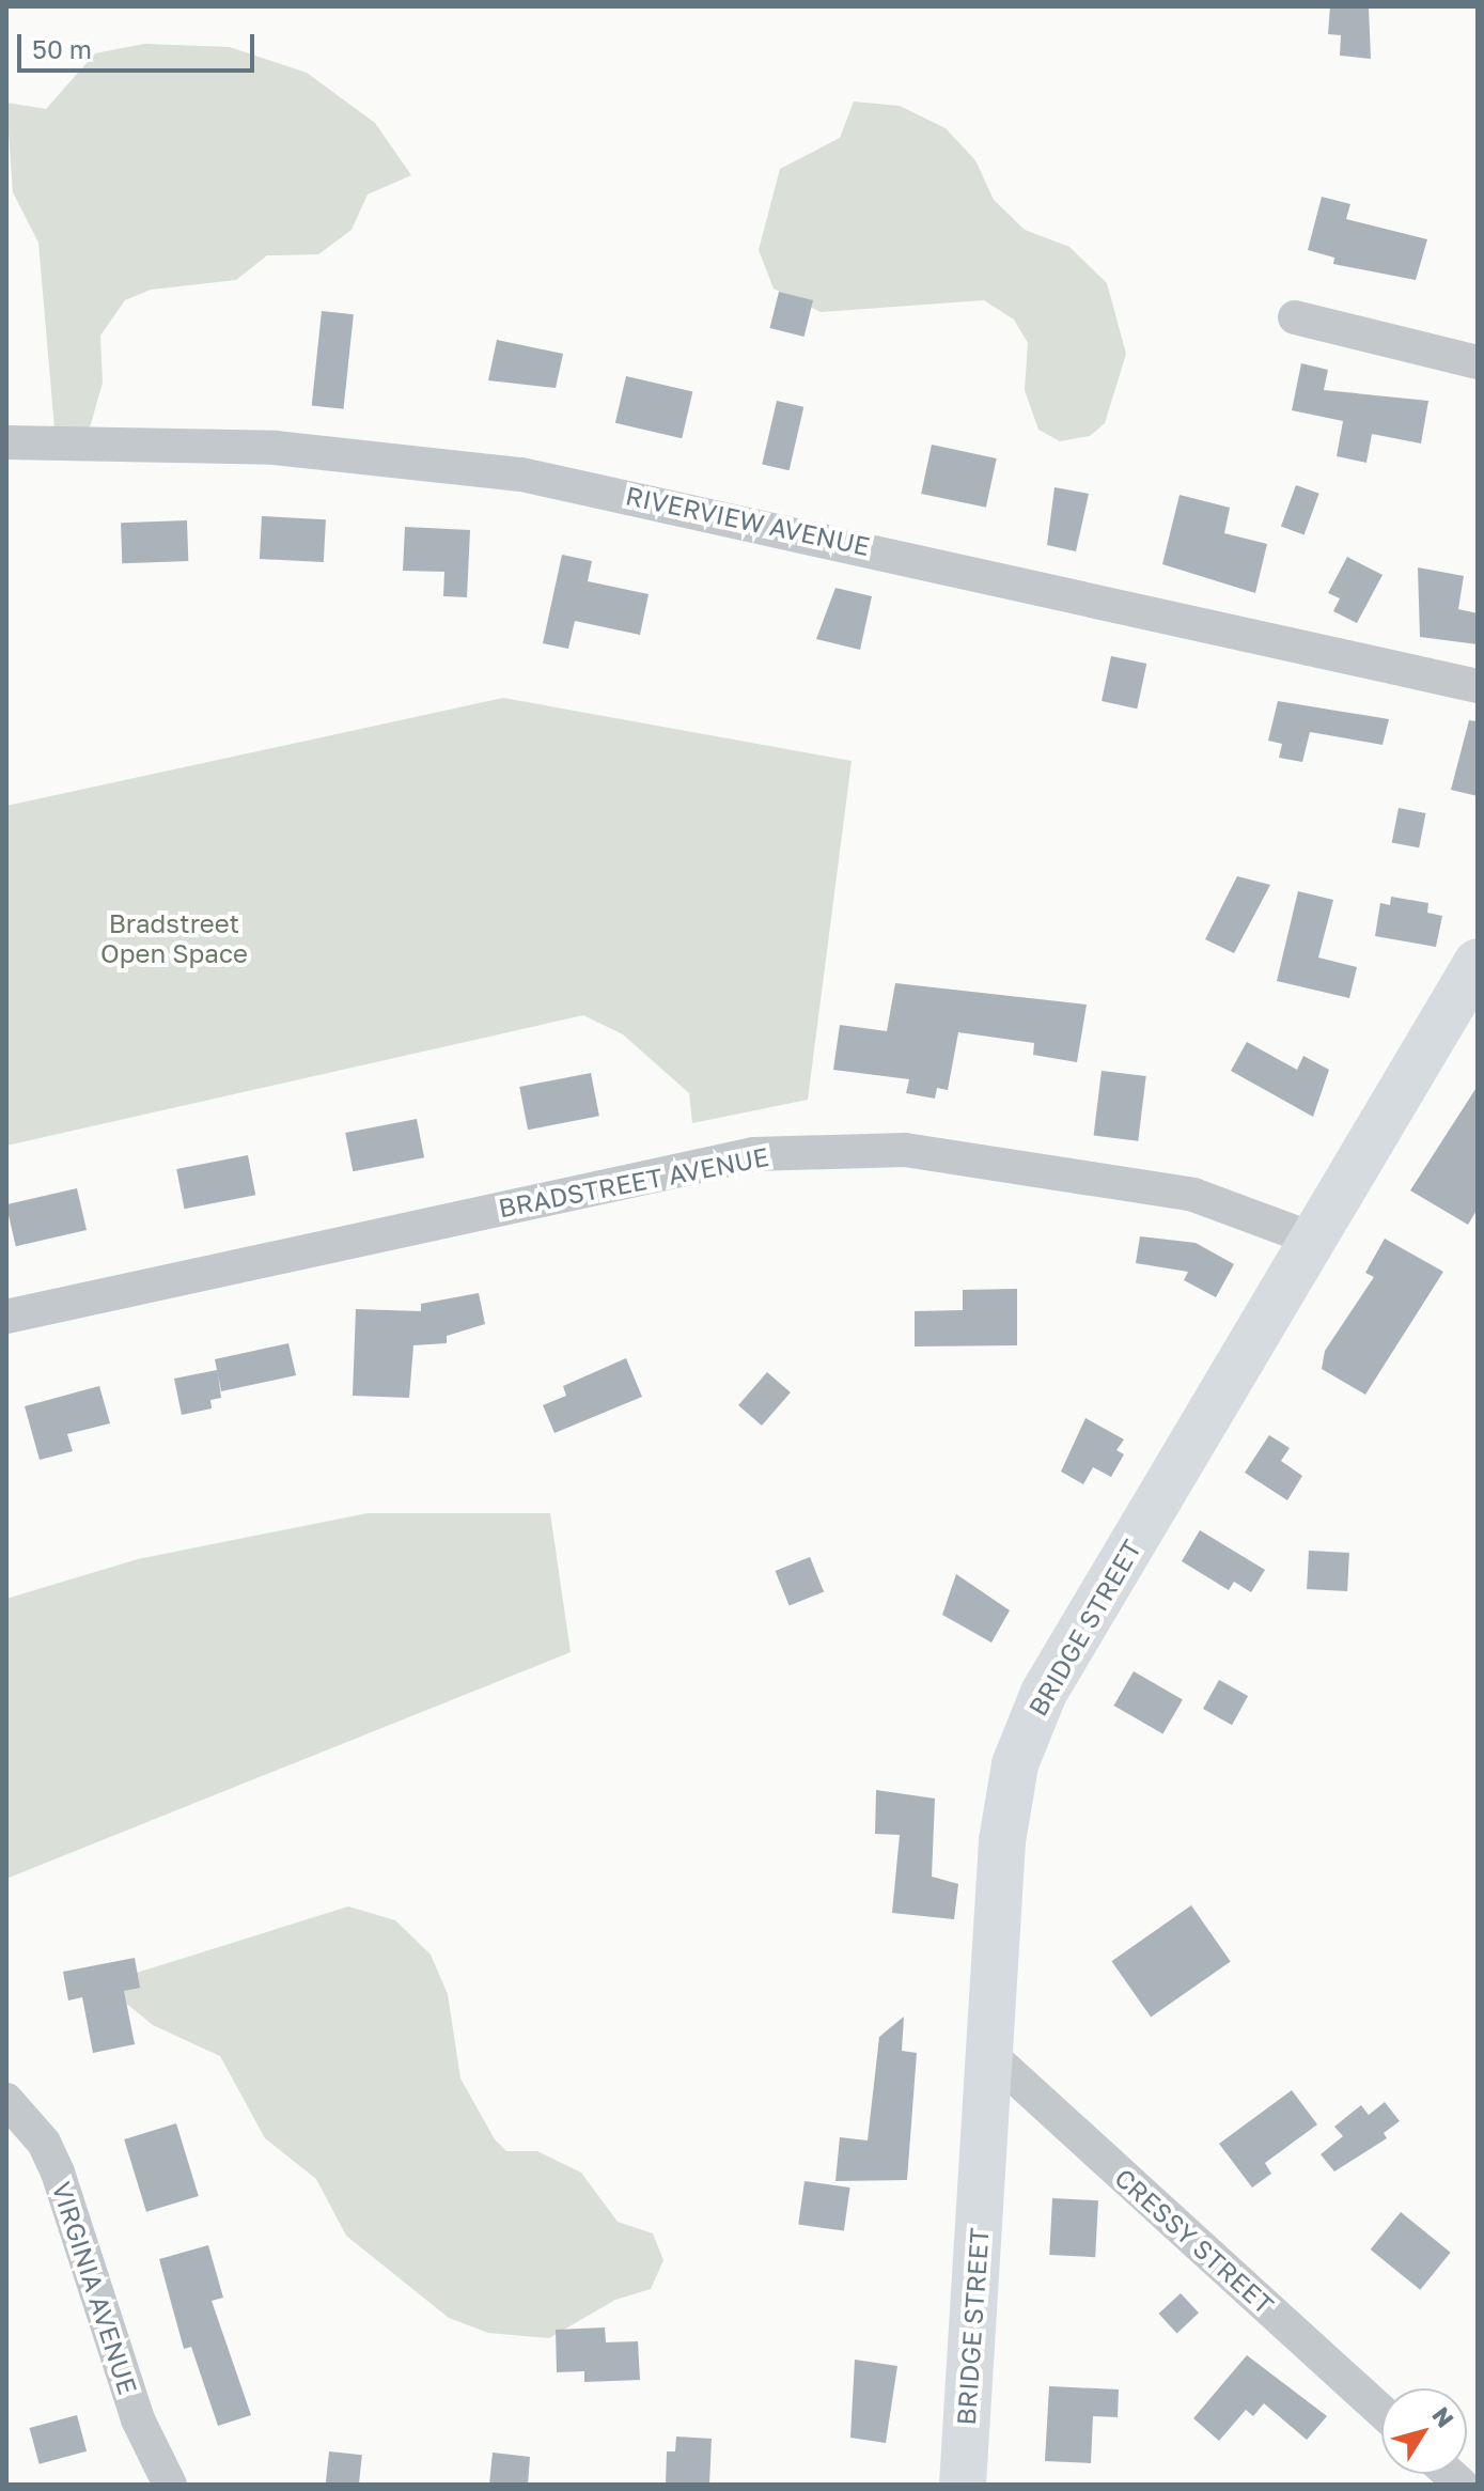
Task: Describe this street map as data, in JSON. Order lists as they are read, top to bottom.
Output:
{
  "streets": {
    "main road": ["BRIDGE STREET"],
    "street": [
      "RIVERVIEW AVENUE",
      "BRADSTREET AVENUE",
      "CRESSY STREET",
      "VIRGINIA AVENUE"
    ]
  },
  "crossings": [
    ["BRADSTREET AVENUE", "BRIDGE STREET"],
    ["BRIDGE STREET", "CRESSY STREET"]
  ],
  "parks": ["Bradstreet Open Space"],
  "scale_bar": "50 m",
  "north": "top right"
}
